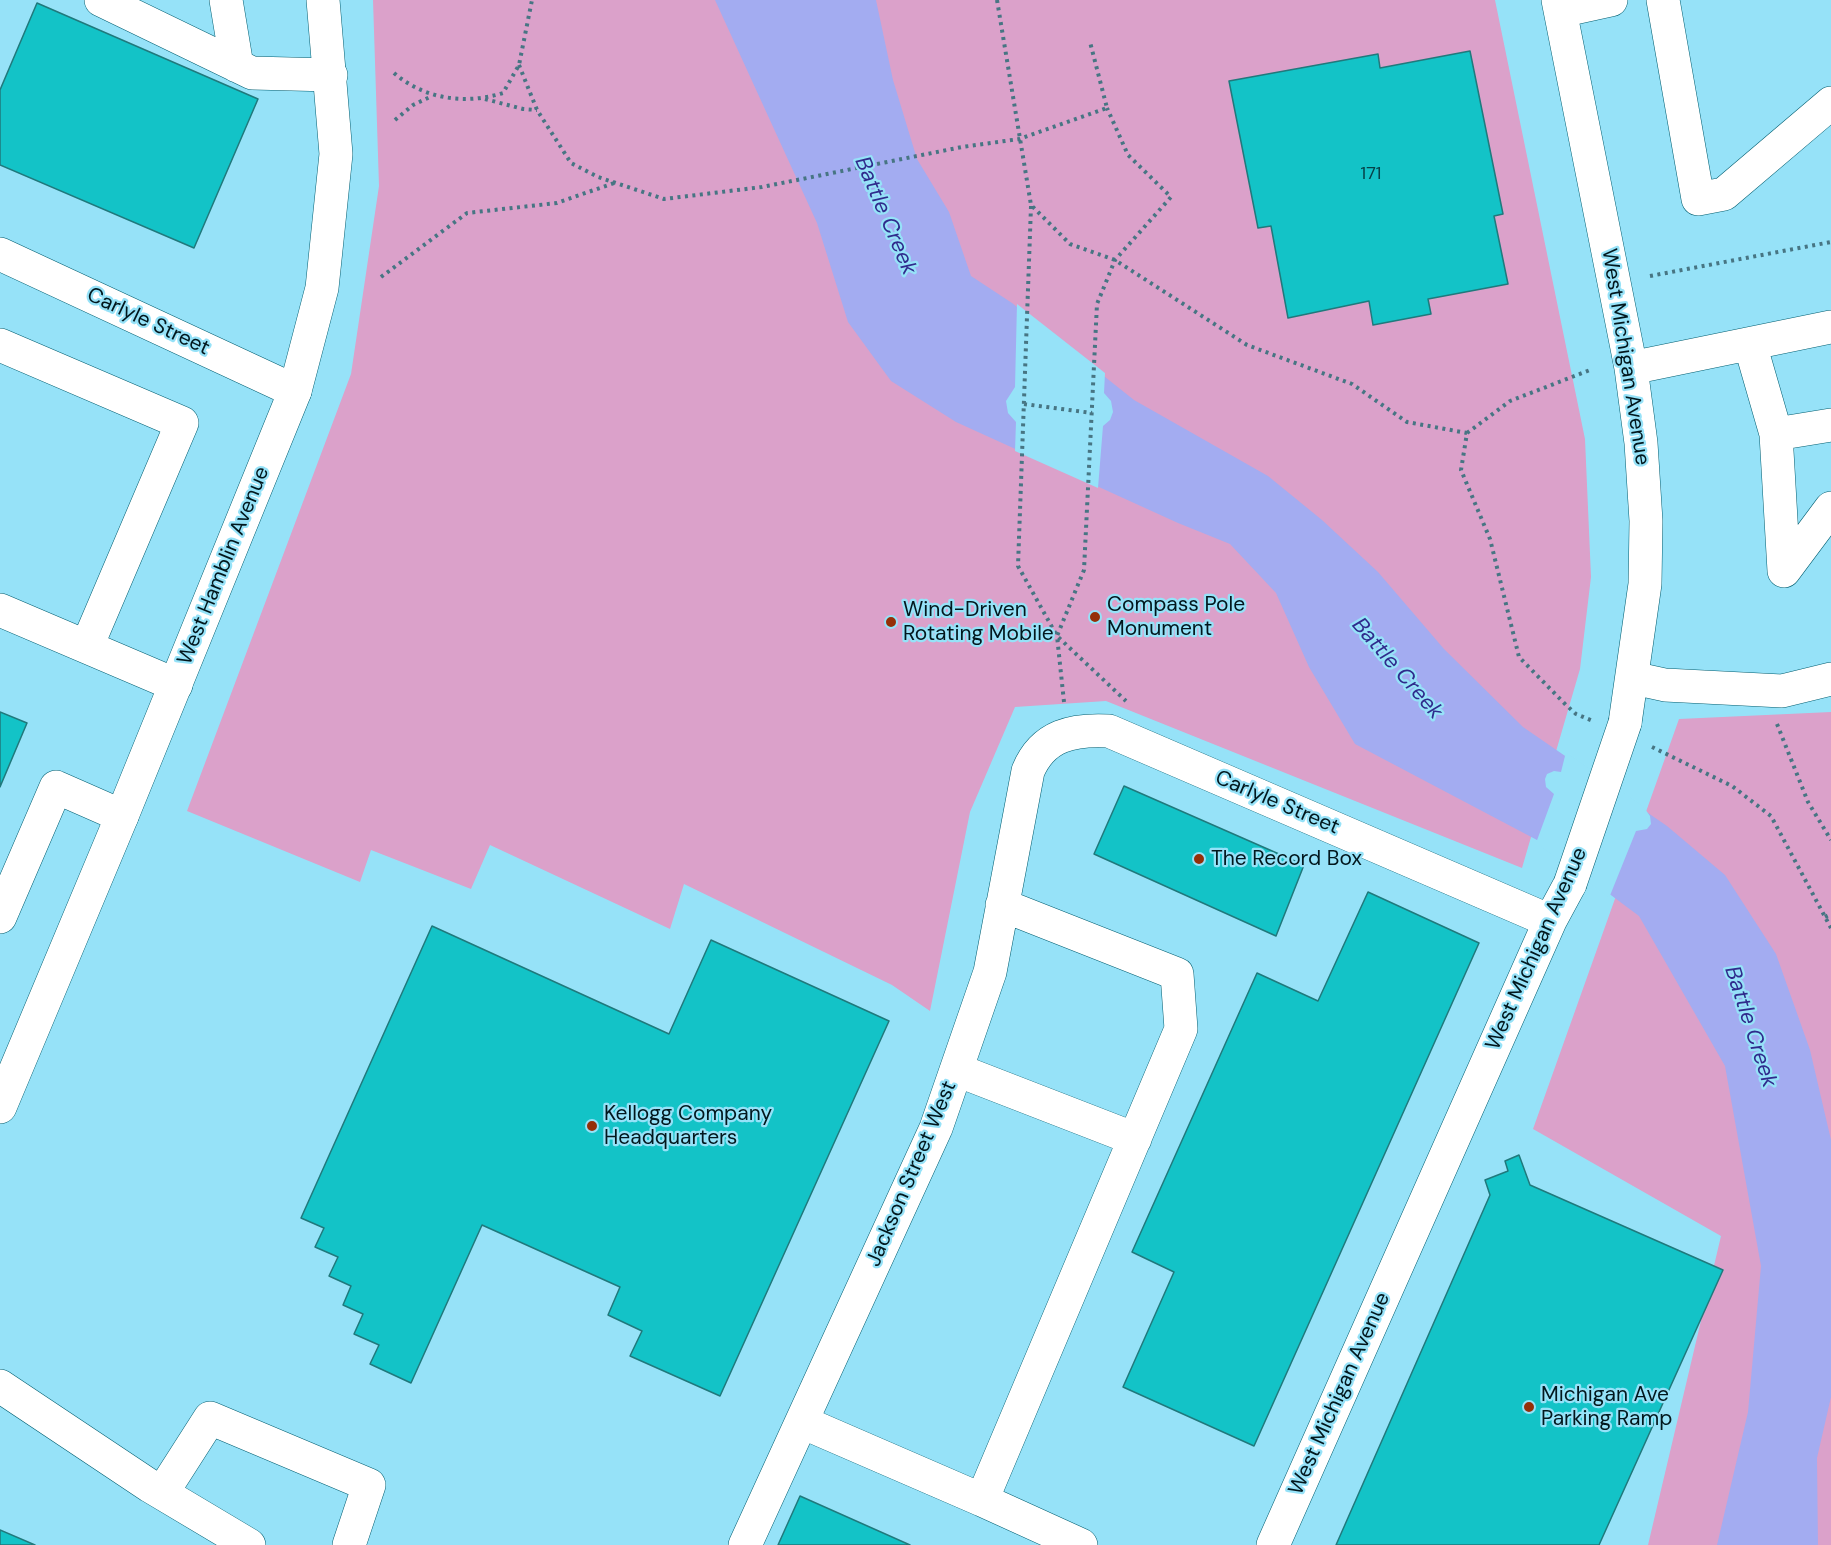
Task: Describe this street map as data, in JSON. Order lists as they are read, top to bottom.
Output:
{
  "streets": {
    "main road": [
      "Carlyle Street",
      "West Michigan Avenue",
      "West Hamblin Avenue",
      "Jackson Street West"
    ]
  },
  "crossings": [
    ["Carlyle Street", "West Michigan Avenue"],
    ["Carlyle Street", "West Hamblin Avenue"],
    ["Carlyle Street", "Jackson Street West"]
  ],
  "water": ["Battle Creek"],
  "places": [
    "Compass Pole Monument",
    "Wind-Driven Rotating Mobile",
    "The Record Box",
    "Kellogg Company Headquarters",
    "Michigan Ave Parking Ramp"
  ],
  "house_numbers": ["171"]
}
